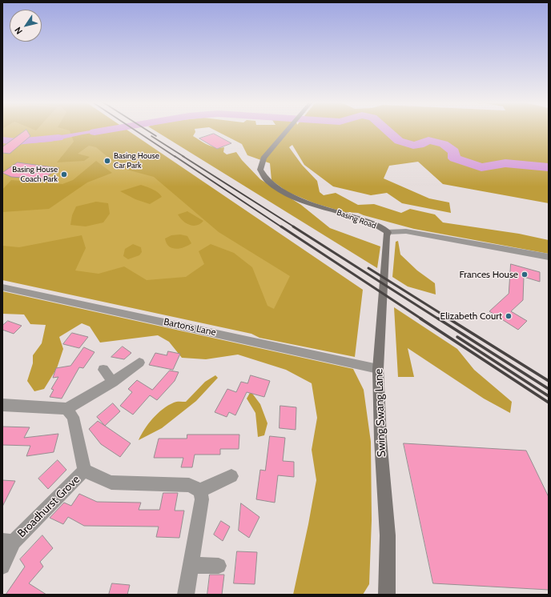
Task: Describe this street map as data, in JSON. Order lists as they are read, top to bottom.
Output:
{
  "streets": {
    "street": [
      "Basing Road",
      "Bartons Lane",
      "Swing Swang Lane",
      "Broadhurst Grove"
    ]
  },
  "crossings": [
    ["Basing Road", "Swing Swang Lane"],
    ["Bartons Lane", "Swing Swang Lane"]
  ],
  "places": [
    "Basing House Car Park",
    "Basing House Coach Park",
    "Frances House",
    "Elizabeth Court"
  ],
  "north": "bottom left"
}
